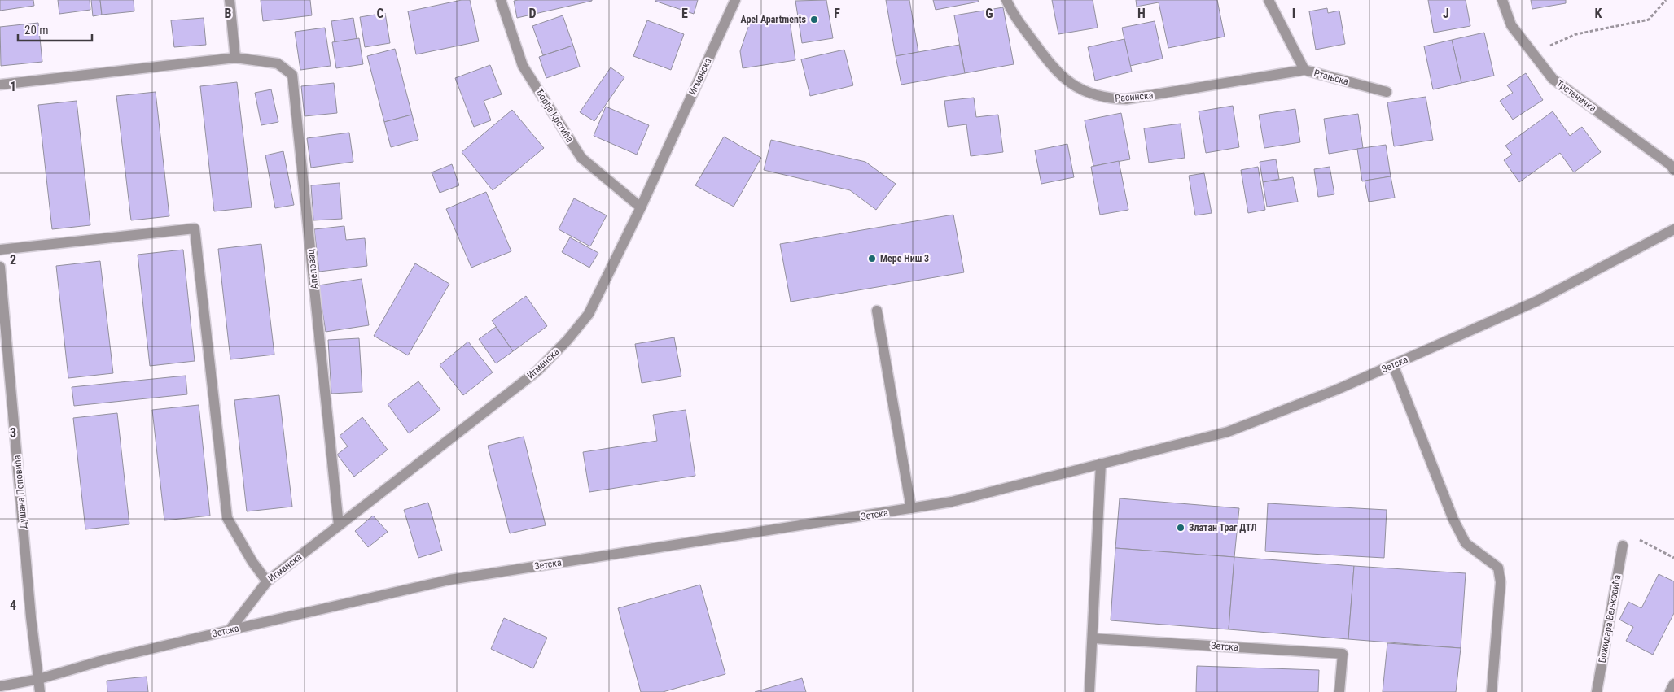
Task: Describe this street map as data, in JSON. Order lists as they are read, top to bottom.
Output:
{
  "streets": {
    "street": [
      "Игманска",
      "Ртањска",
      "Трстеничка",
      "Расинска",
      "Ђорђа Крстића",
      "Апеловац",
      "Зетска",
      "Душана Поповића",
      "Божидара Вељковића"
    ]
  },
  "crossings": [
    ["Игманска", "Ђорђа Крстића"],
    ["Игманска", "Апеловац"],
    ["Игманска", "Зетска"],
    ["Ртањска", "Расинска"],
    ["Зетска", "Душана Поповића"]
  ],
  "places": ["Apel Apartments", "Мере Ниш 3", "Златан Траг ДТЛ"],
  "scale_bar": "20 m",
  "grid": {
    "columns": [
      "B",
      "C",
      "D",
      "E",
      "F",
      "G",
      "H",
      "I",
      "J",
      "K"
    ],
    "rows": [
      "1",
      "2",
      "3",
      "4"
    ]
  }
}
